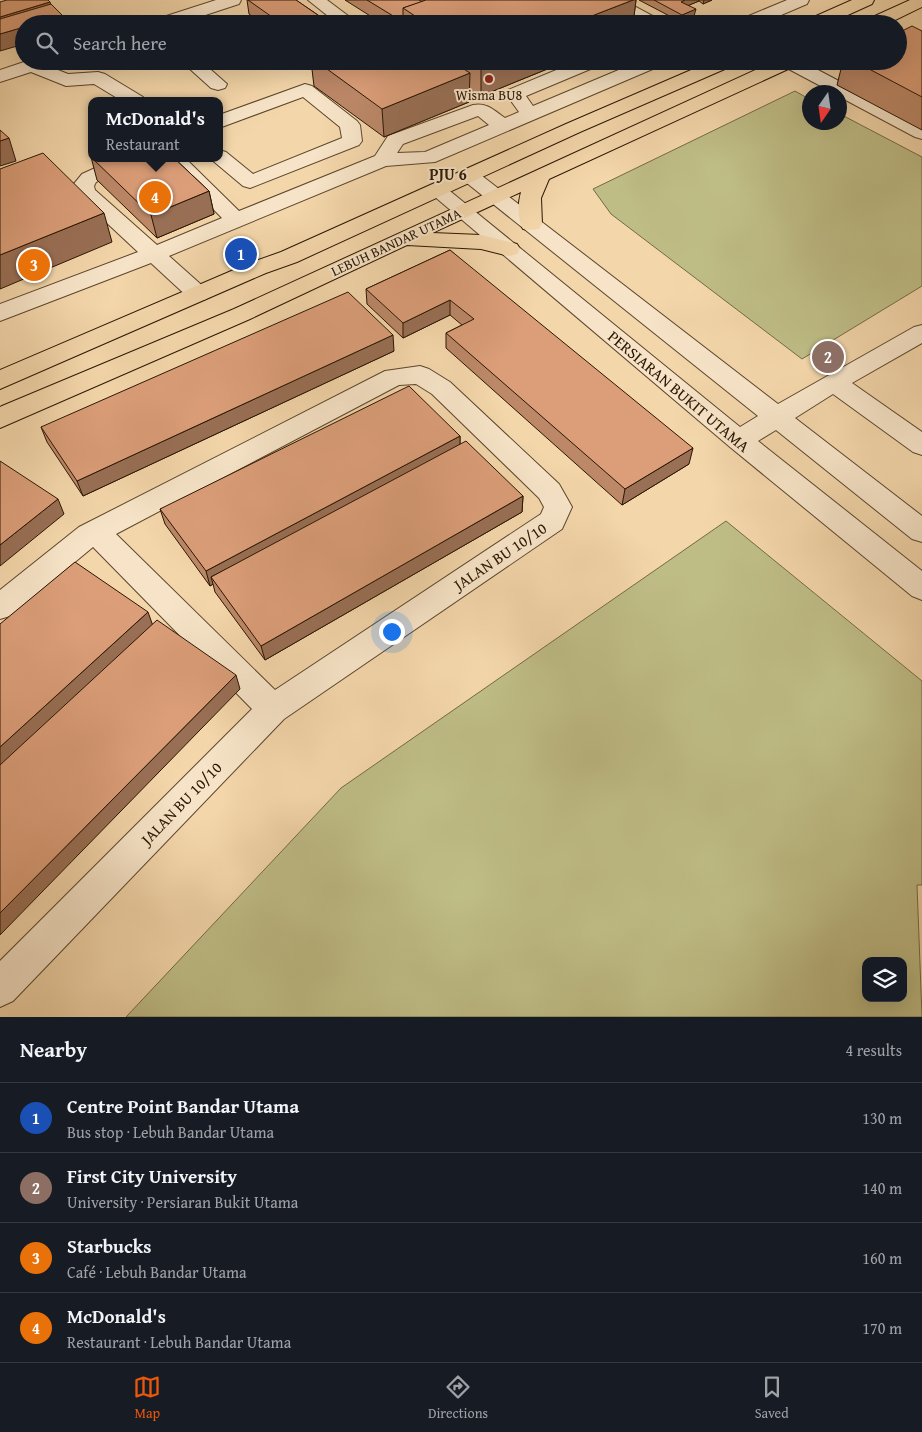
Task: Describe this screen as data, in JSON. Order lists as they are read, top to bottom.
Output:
{
  "streets": {
    "main road": ["LEBUH BANDAR UTAMA"],
    "street": ["PERSIARAN BUKIT UTAMA", "JALAN BU 10/10"]
  },
  "crossings": [
    ["LEBUH BANDAR UTAMA", "PERSIARAN BUKIT UTAMA"]
  ],
  "districts": ["PJU 6"],
  "places": ["Wisma BU8"],
  "north": "bottom",
  "page": {
    "search": "Search here",
    "popup": ["McDonald's", "Restaurant"],
    "pins": [
      "4",
      "1",
      "3",
      "2"
    ],
    "heading": ["Nearby", "4 results"],
    "list": [
      {
        "mark": "1",
        "name": "Centre Point Bandar Utama",
        "note": "Bus stop · Lebuh Bandar Utama",
        "value": "130 m"
      },
      {
        "mark": "2",
        "name": "First City University",
        "note": "University · Persiaran Bukit Utama",
        "value": "140 m"
      },
      {
        "mark": "3",
        "name": "Starbucks",
        "note": "Café · Lebuh Bandar Utama",
        "value": "160 m"
      },
      {
        "mark": "4",
        "name": "McDonald's",
        "note": "Restaurant · Lebuh Bandar Utama",
        "value": "170 m"
      }
    ],
    "nav": ["Map", "Directions", "Saved"]
  }
}
